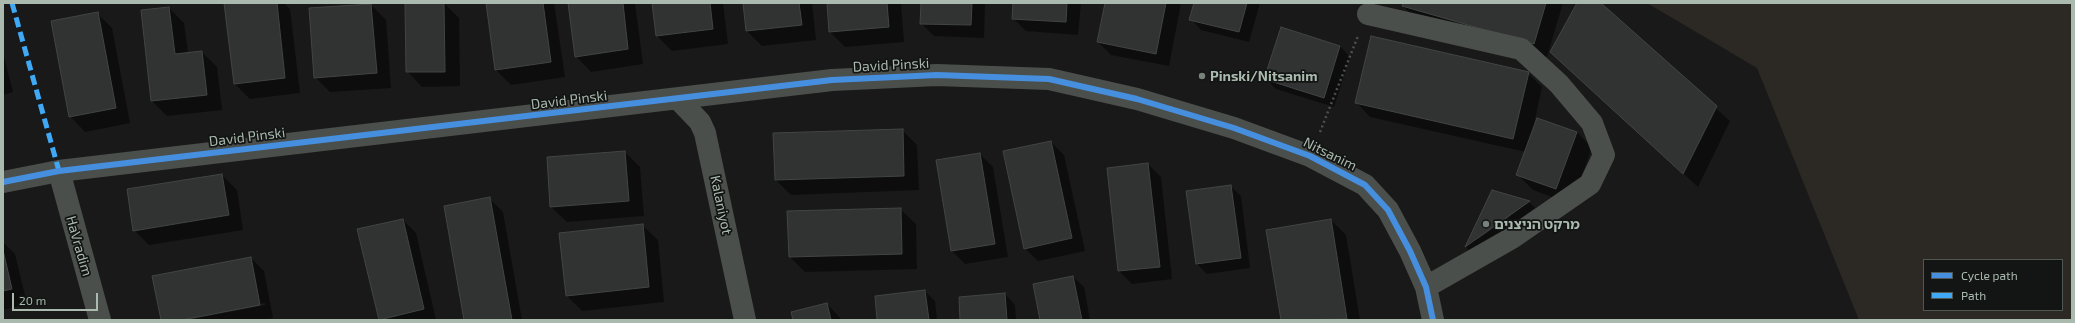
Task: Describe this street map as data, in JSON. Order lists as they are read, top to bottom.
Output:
{
  "streets": {
    "street": [
      "David Pinski",
      "Nitsanim",
      "Kalaniyot",
      "HaVradim"
    ]
  },
  "crossings": [
    ["David Pinski", "Nitsanim"],
    ["David Pinski", "Kalaniyot"],
    ["David Pinski", "HaVradim"]
  ],
  "places": ["Pinski/Nitsanim", "מרקט הניצנים"],
  "legend": ["Cycle path", "Path"],
  "scale_bar": "20 m"
}
